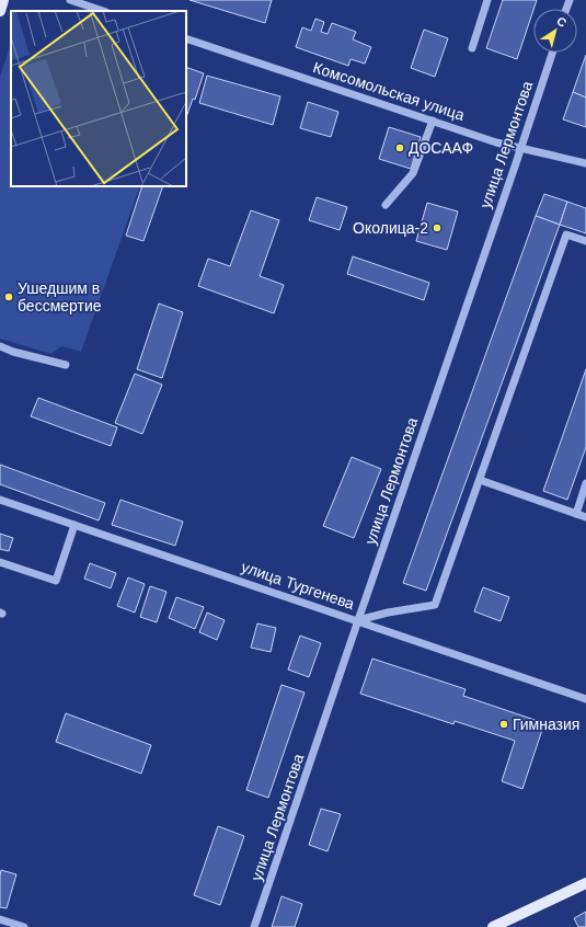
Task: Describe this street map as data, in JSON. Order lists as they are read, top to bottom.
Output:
{
  "streets": {
    "street": ["Комсомольская улица", "улица Лермонтова", "улица Тургенева"]
  },
  "crossings": [
    ["Комсомольская улица", "улица Лермонтова"],
    ["улица Лермонтова", "улица Тургенева"]
  ],
  "places": [
    "ДОСААФ",
    "Околица-2",
    "Ушедшим в бессмертие",
    "Гимназия"
  ],
  "north": "top right"
}
